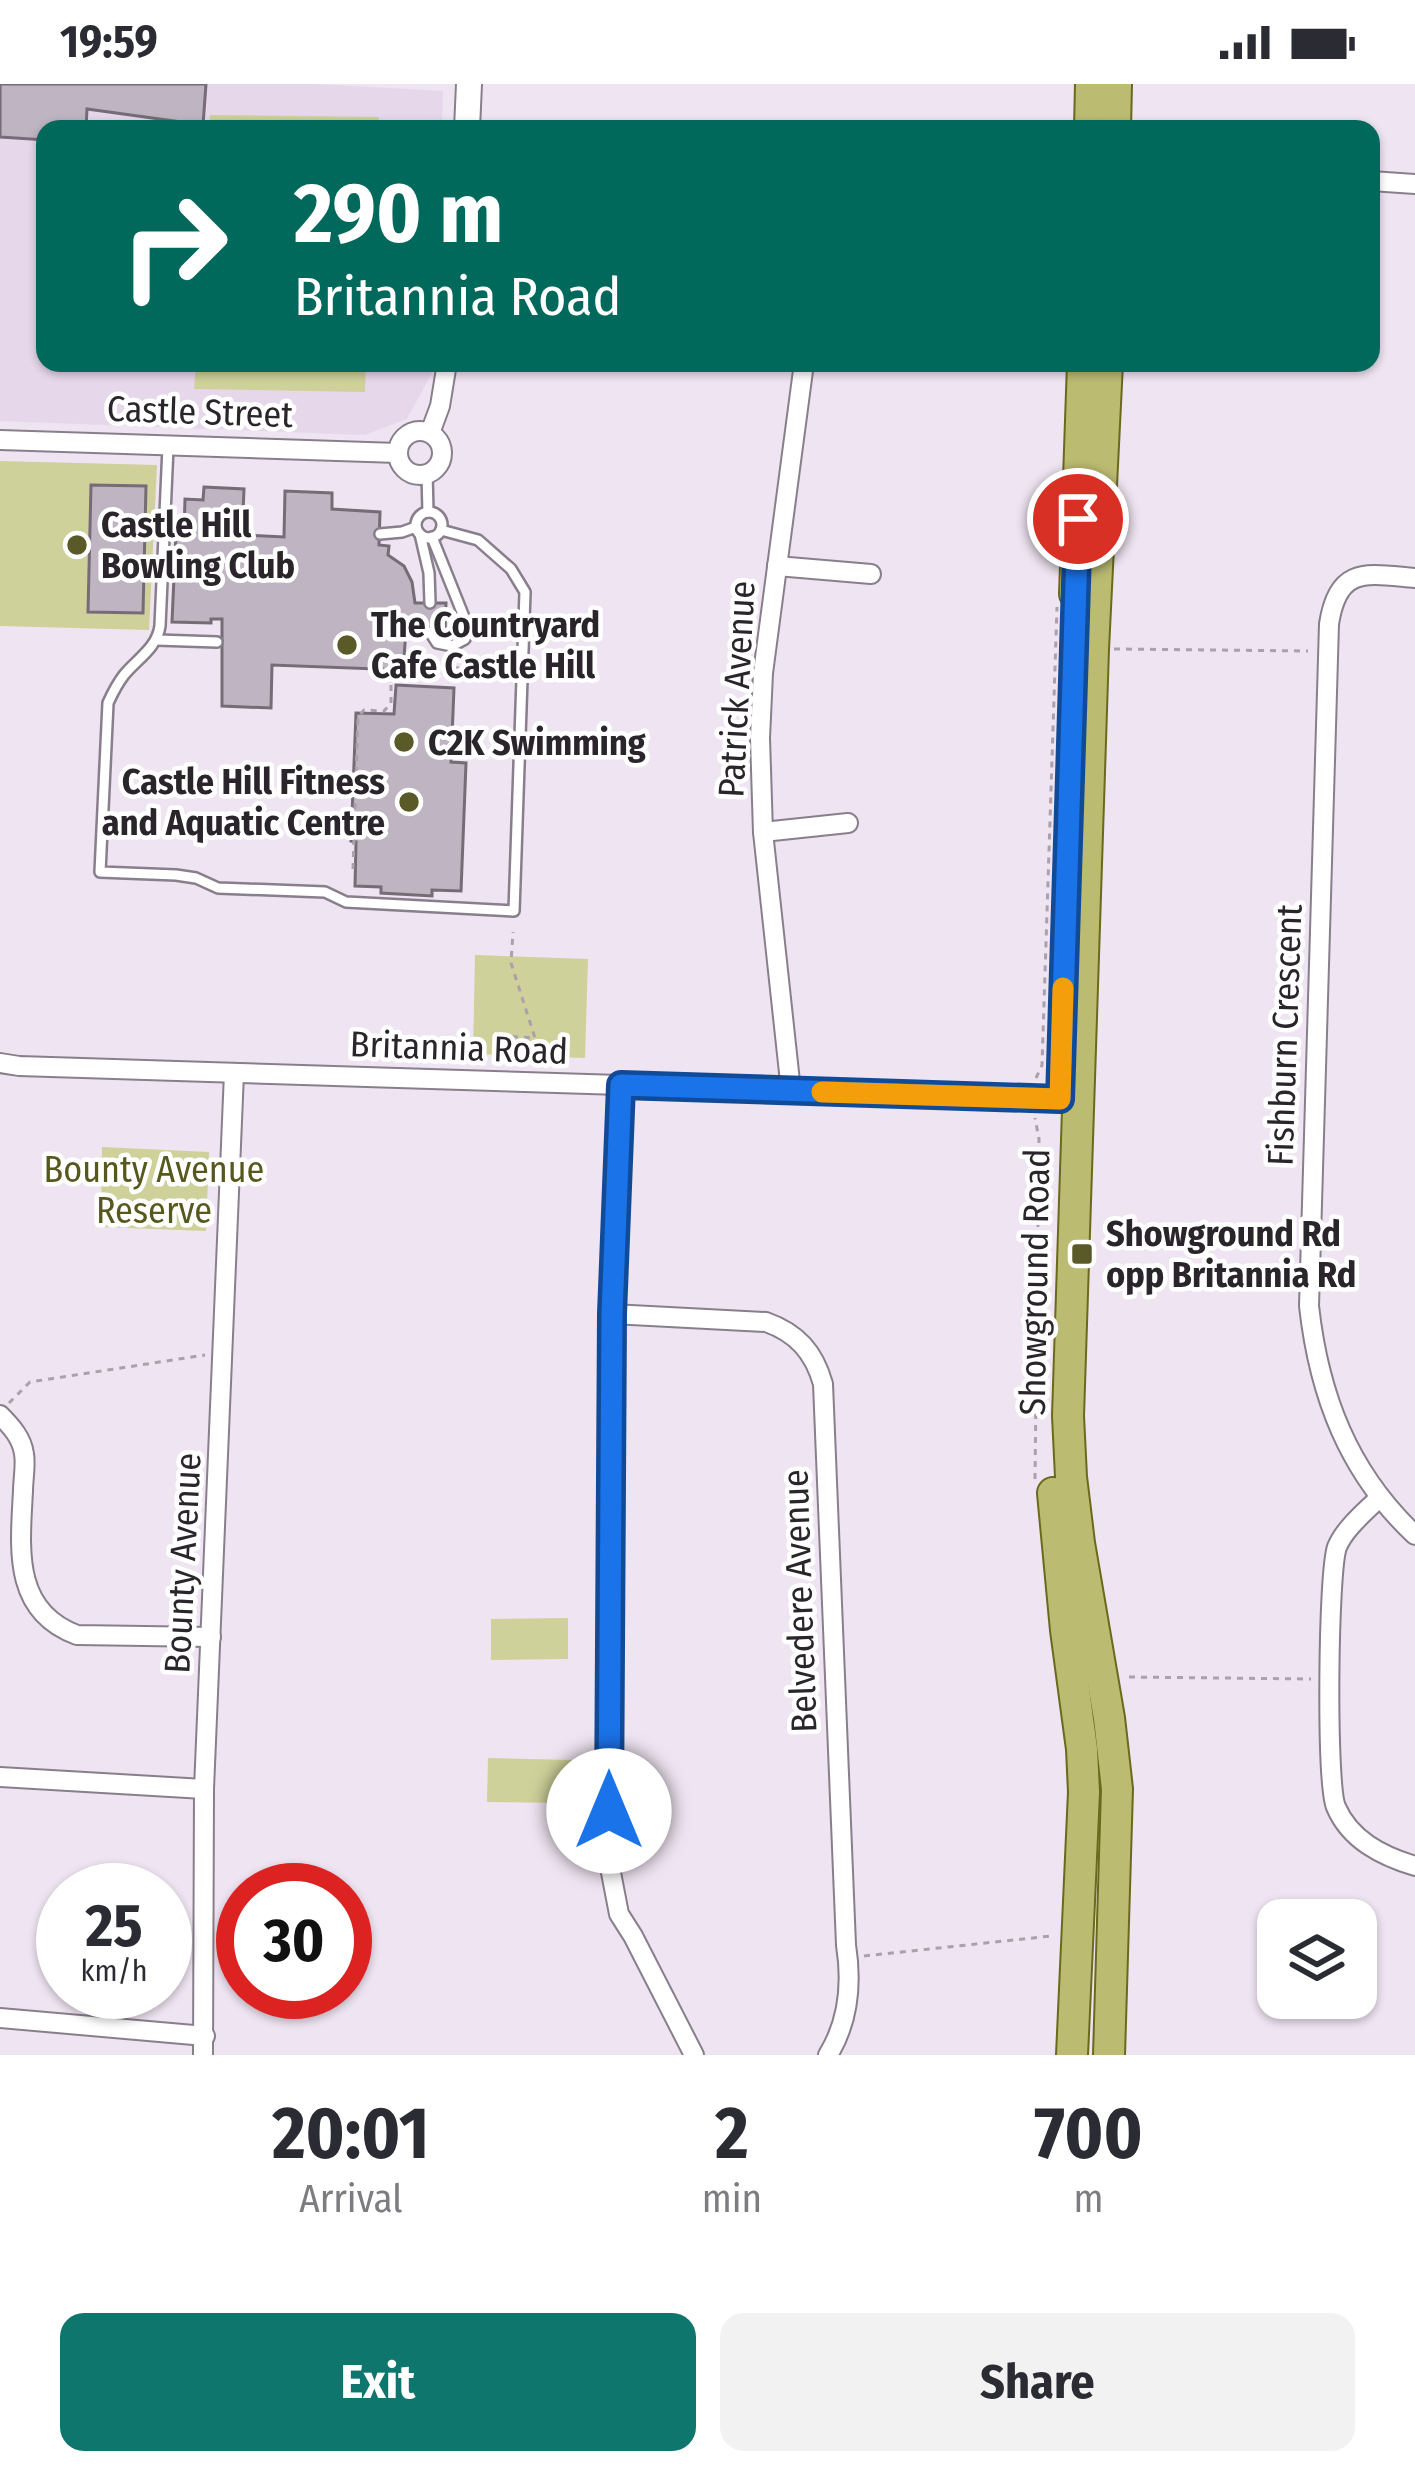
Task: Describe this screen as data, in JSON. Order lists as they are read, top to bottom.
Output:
{
  "streets": {
    "main road": ["Showground Road"],
    "street": [
      "Castle Street",
      "Patrick Avenue",
      "Fishburn Crescent",
      "Britannia Road",
      "Bounty Avenue",
      "Belvedere Avenue"
    ]
  },
  "crossings": [
    ["Patrick Avenue", "Britannia Road"],
    ["Britannia Road", "Showground Road"],
    ["Britannia Road", "Bounty Avenue"]
  ],
  "parks": ["Bounty Avenue Reserve"],
  "places": {
    "other": [
      "Castle Hill Bowling Club",
      "The Countryard Cafe Castle Hill",
      "C2K Swimming",
      "Castle Hill Fitness and Aquatic Centre"
    ],
    "transit": ["Showground Rd opp Britannia Rd"]
  },
  "page": {
    "status": "19:59",
    "turn": ["290 m", "Britannia Road"],
    "speed": "25 km/h",
    "limit": "30",
    "eta": [
      "20:01",
      "Arrival",
      "2",
      "min",
      "700",
      "m"
    ],
    "buttons": ["Exit", "Share"]
  }
}
